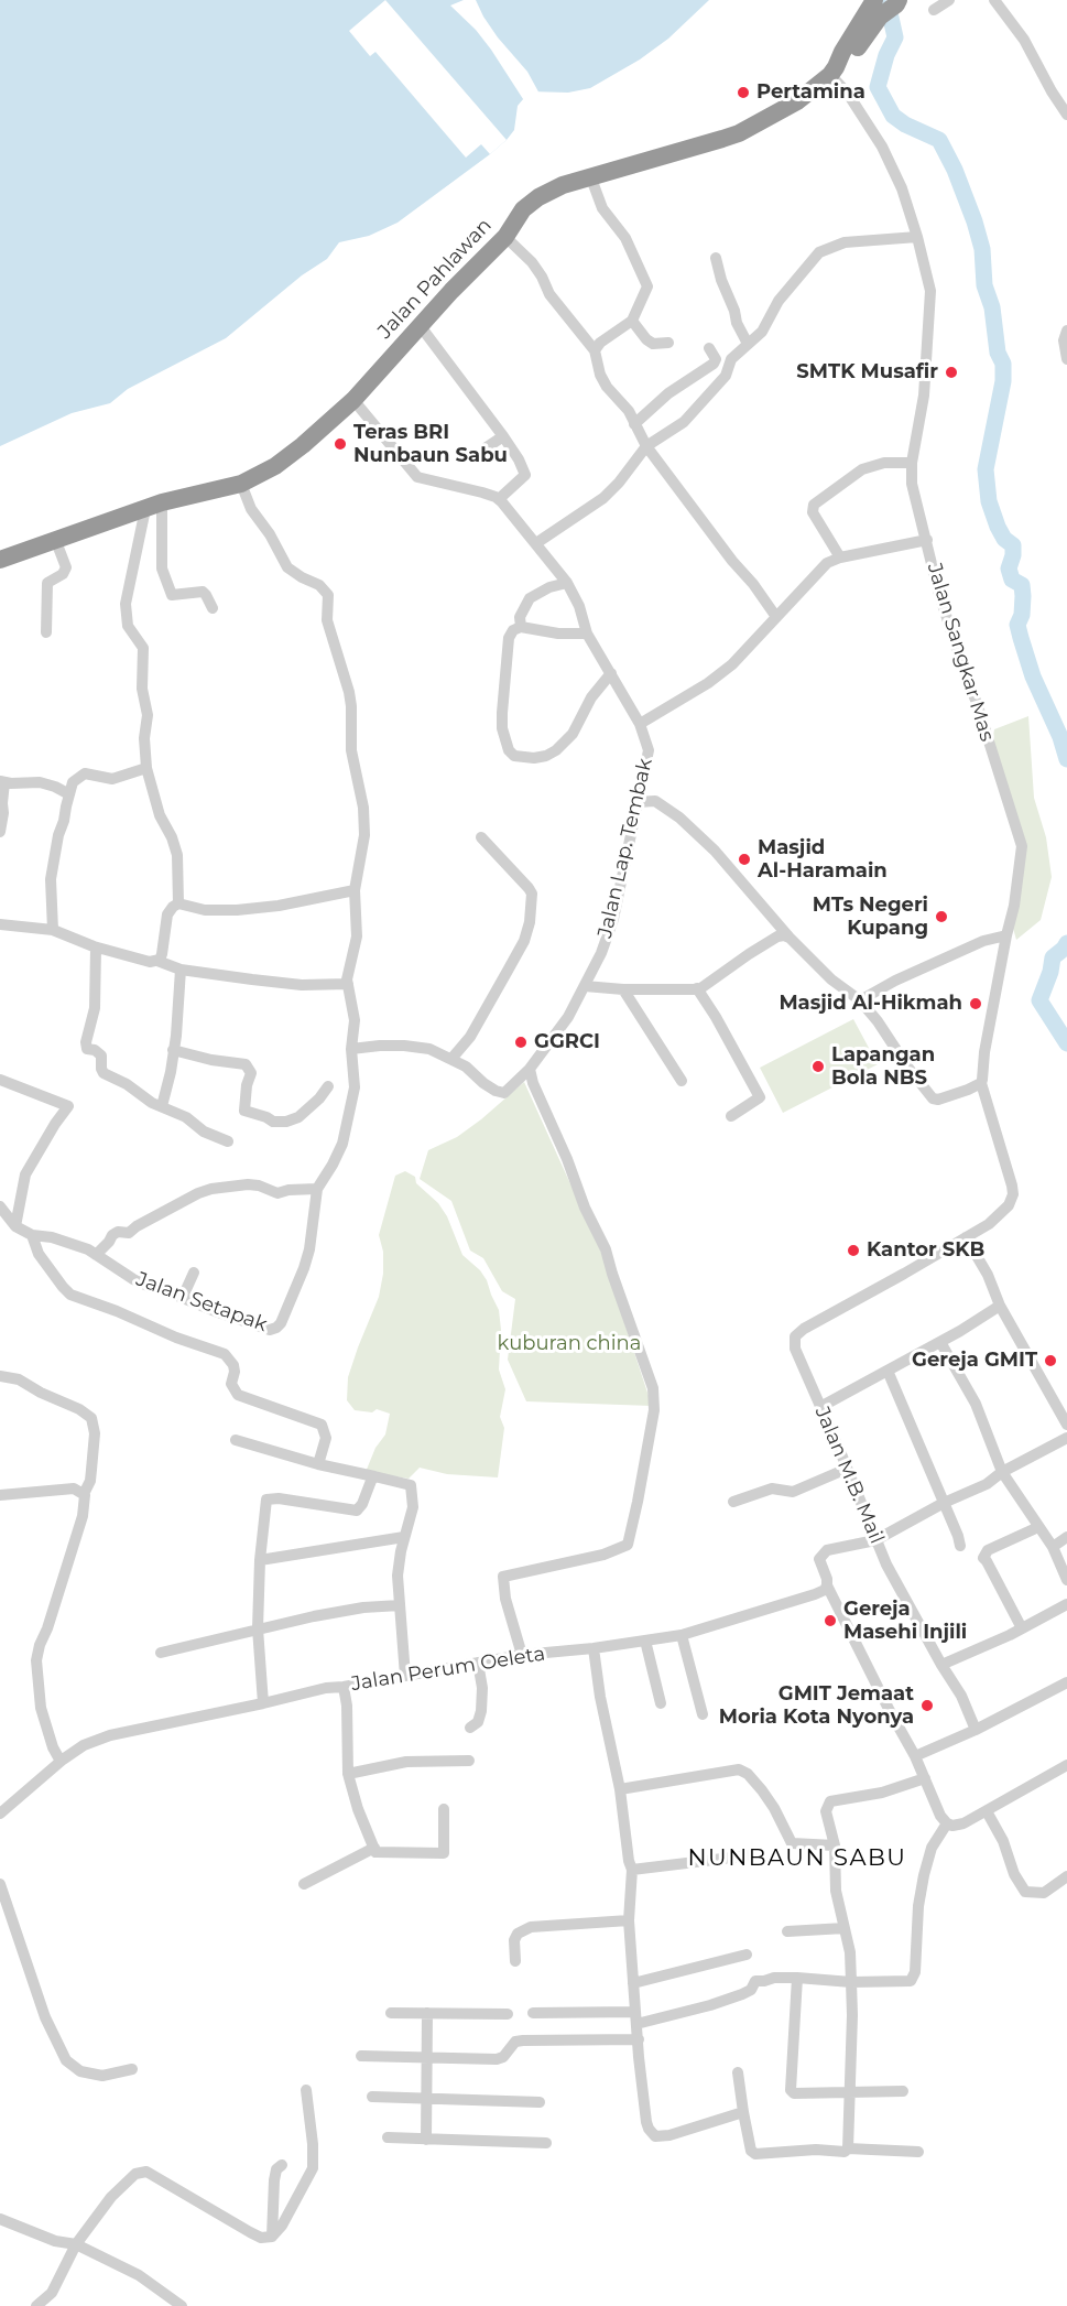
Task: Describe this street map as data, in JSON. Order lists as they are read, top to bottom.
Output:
{
  "streets": {
    "highway": ["Jalan Pahlawan"],
    "street": [
      "Jalan Sangkar Mas",
      "Jalan Lap. Tembak",
      "Jalan Setapak",
      "Jalan M.B. Mail",
      "Jalan Perum Oeleta"
    ]
  },
  "crossings": [
    ["Jalan Pahlawan", "Jalan Sangkar Mas"],
    ["Jalan Pahlawan", "Jalan Setapak"]
  ],
  "districts": ["NUNBAUN SABU"],
  "parks": ["kuburan china"],
  "places": [
    "Pertamina",
    "SMTK Musafir",
    "Teras BRI Nunbaun Sabu",
    "Masjid Al-Haramain",
    "MTs Negeri Kupang",
    "Masjid Al-Hikmah",
    "GGRCI",
    "Lapangan Bola NBS",
    "Kantor SKB",
    "Gereja GMIT",
    "Gereja Masehi Injili",
    "GMIT Jemaat Moria Kota Nyonya"
  ]
}
